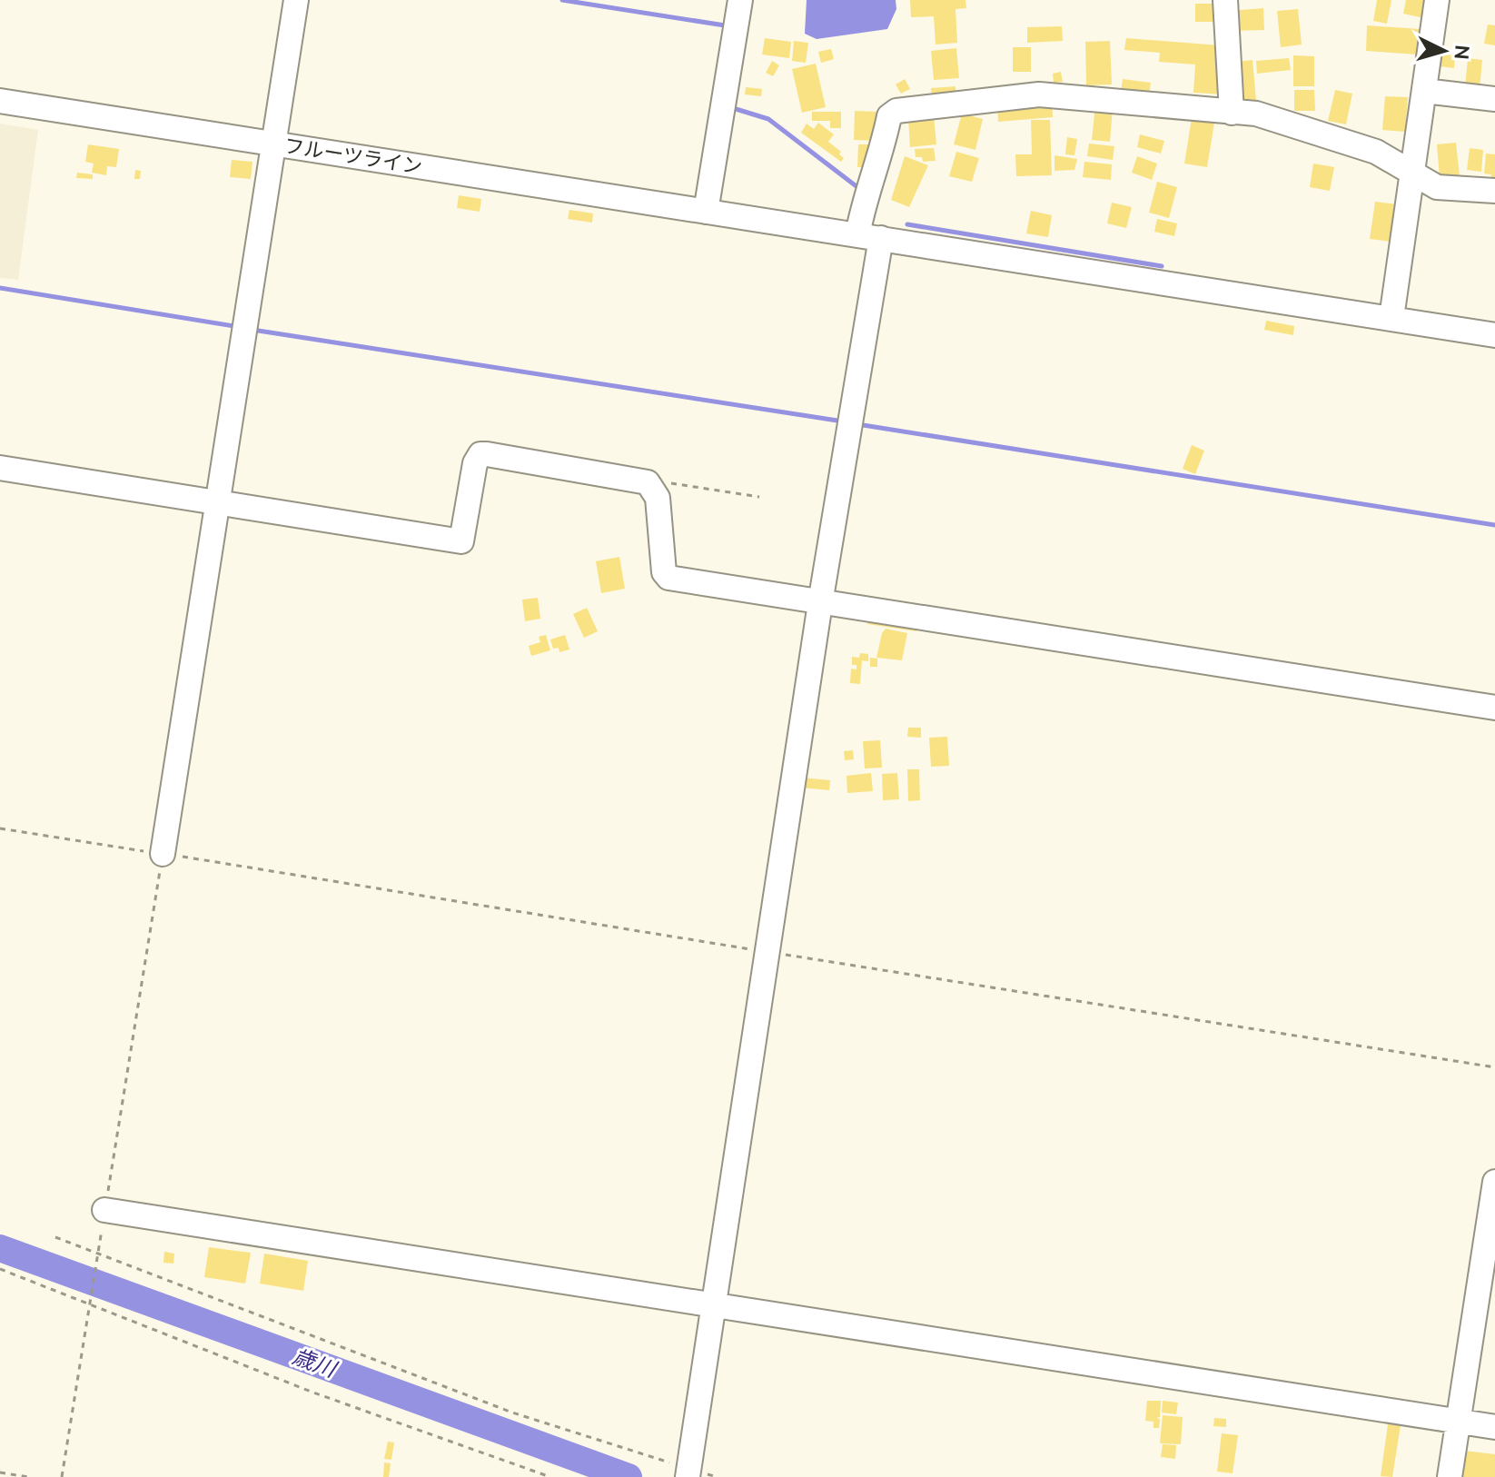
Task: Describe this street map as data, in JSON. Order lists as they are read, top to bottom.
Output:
{
  "streets": {
    "street": ["フルーツライン"]
  },
  "water": ["歳川"],
  "north": "right"
}
